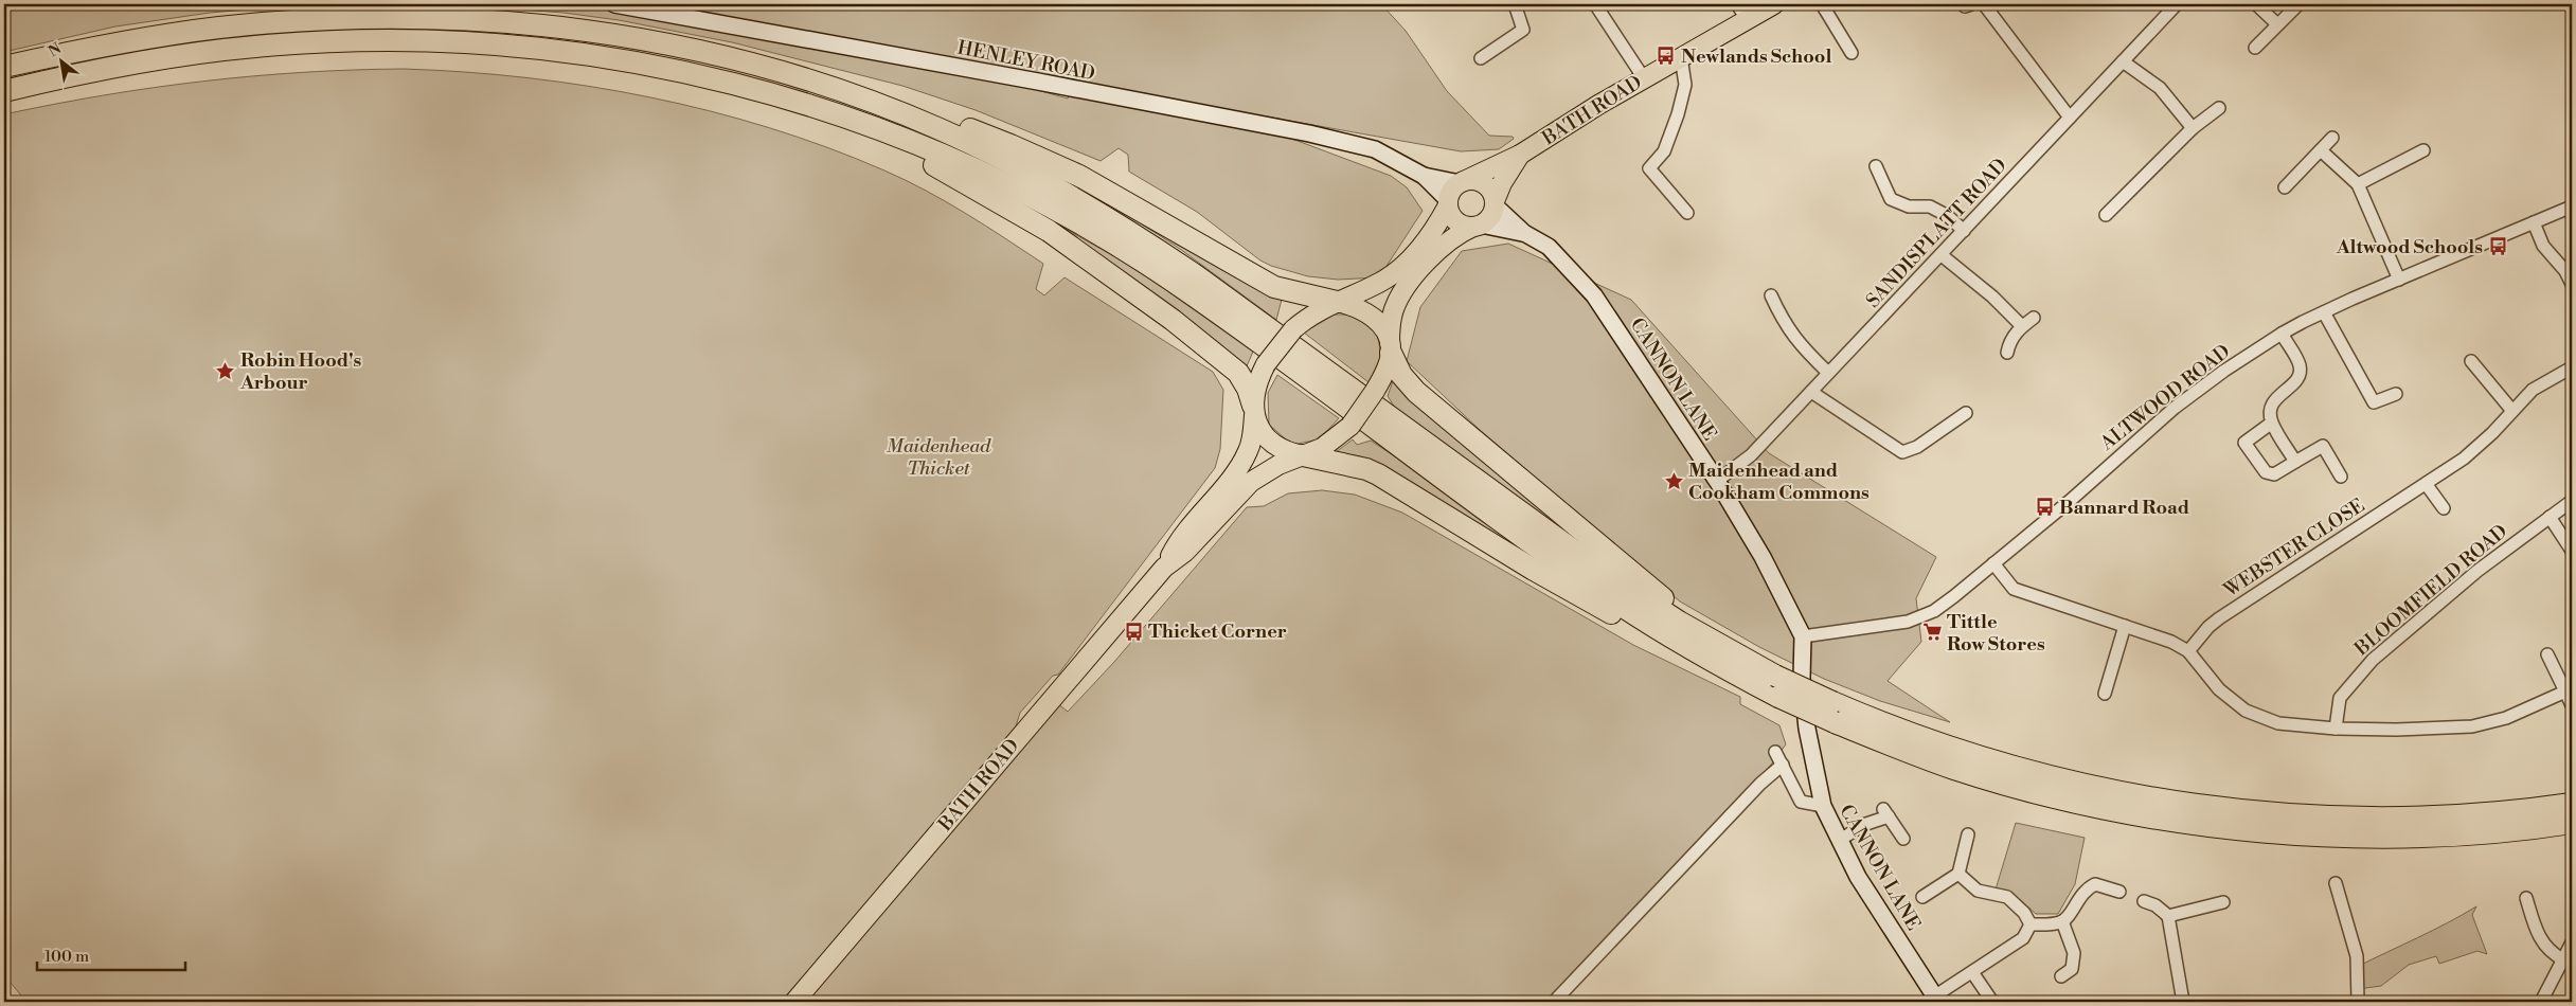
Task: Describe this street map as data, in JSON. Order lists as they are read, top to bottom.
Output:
{
  "streets": {
    "main road": ["BATH ROAD"],
    "street": [
      "HENLEY ROAD",
      "SANDISPLATT ROAD",
      "CANNON LANE",
      "ALTWOOD ROAD",
      "WEBSTER CLOSE",
      "BLOOMFIELD ROAD"
    ]
  },
  "crossings": [
    ["HENLEY ROAD", "BATH ROAD"],
    ["HENLEY ROAD", "CANNON LANE"],
    ["BATH ROAD", "CANNON LANE"],
    ["SANDISPLATT ROAD", "CANNON LANE"],
    ["CANNON LANE", "ALTWOOD ROAD"]
  ],
  "parks": ["Maidenhead Thicket"],
  "places": {
    "bus stop": [
      "Newlands School",
      "Altwood Schools",
      "Bannard Road",
      "Thicket Corner"
    ],
    "place": ["Robin Hood's Arbour", "Maidenhead and Cookham Commons"],
    "supermarket": ["Tittle Row Stores"]
  },
  "scale_bar": "100 m",
  "north": "top left"
}
